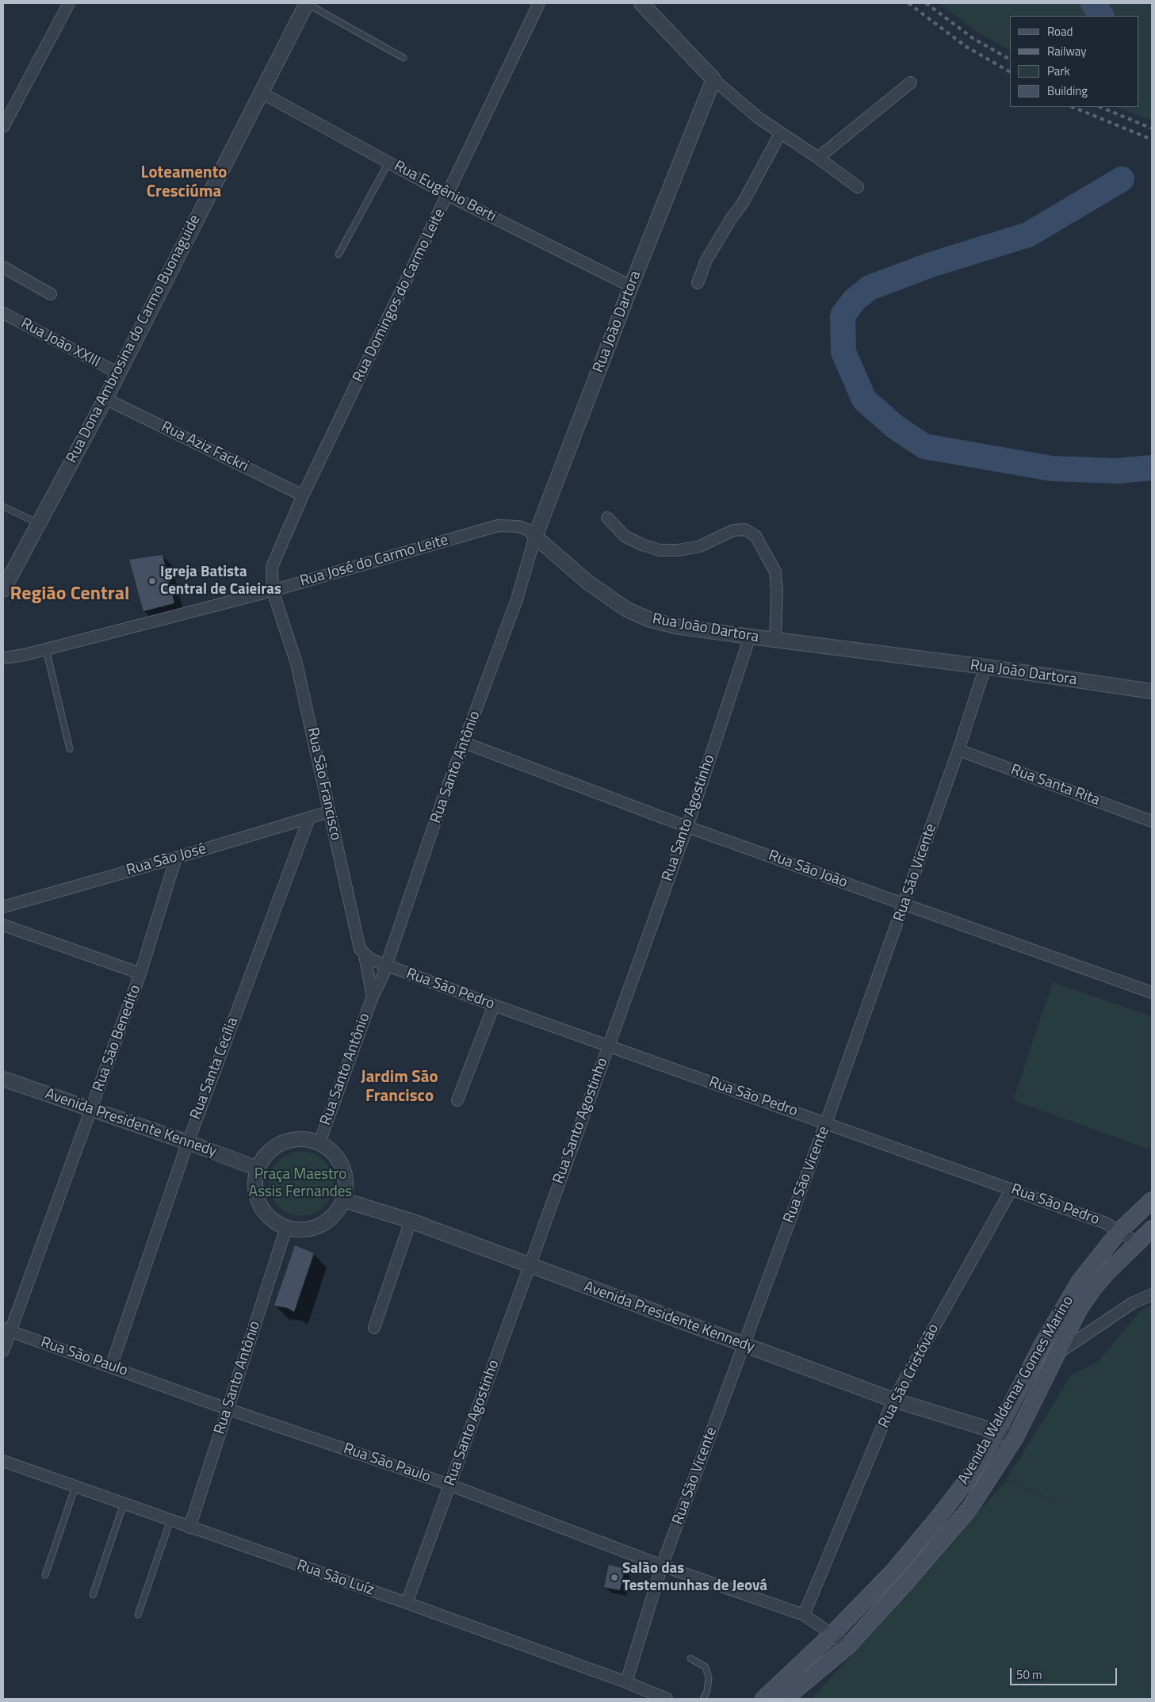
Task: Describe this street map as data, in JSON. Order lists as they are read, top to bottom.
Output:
{
  "streets": {
    "main road": ["Avenida Waldemar Gomes Marino"],
    "street": [
      "Rua Eugênio Berti",
      "Rua Domingos do Carmo Leite",
      "Rua João Dartora",
      "Rua Dona Ambrosina do Carmo Buonaguide",
      "Rua João XXIII",
      "Rua Aziz Fackri",
      "Rua José do Carmo Leite",
      "Rua Santo Antônio",
      "Rua São Francisco",
      "Rua Santa Rita",
      "Rua Santo Agostinho",
      "Rua São José",
      "Rua São João",
      "Rua São Vicente",
      "Rua São Pedro",
      "Rua São Benedito",
      "Rua Santa Cecília",
      "Avenida Presidente Kennedy",
      "Rua São Paulo",
      "Rua São Cristóvão",
      "Rua São Luíz"
    ]
  },
  "crossings": [
    ["Rua Eugênio Berti", "Rua Domingos do Carmo Leite"],
    ["Rua Eugênio Berti", "Rua João Dartora"],
    ["Rua Eugênio Berti", "Rua Dona Ambrosina do Carmo Buonaguide"],
    ["Rua Domingos do Carmo Leite", "Rua Aziz Fackri"],
    ["Rua Domingos do Carmo Leite", "Rua José do Carmo Leite"],
    ["Rua Domingos do Carmo Leite", "Rua São Francisco"],
    ["Rua João Dartora", "Rua José do Carmo Leite"],
    ["Rua João Dartora", "Rua Santo Antônio"],
    ["Rua João Dartora", "Rua Santo Agostinho"],
    ["Rua João Dartora", "Rua São Vicente"],
    ["Rua Dona Ambrosina do Carmo Buonaguide", "Rua João XXIII"],
    ["Rua Dona Ambrosina do Carmo Buonaguide", "Rua Aziz Fackri"],
    ["Rua José do Carmo Leite", "Rua Santo Antônio"],
    ["Rua José do Carmo Leite", "Rua São Francisco"],
    ["Rua Santo Antônio", "Rua São Francisco"],
    ["Rua Santo Antônio", "Rua São João"],
    ["Rua Santo Antônio", "Rua São Pedro"],
    ["Rua Santo Antônio", "Avenida Presidente Kennedy"],
    ["Rua Santo Antônio", "Rua São Paulo"],
    ["Rua Santo Antônio", "Rua São Luíz"],
    ["Rua São Francisco", "Rua São José"],
    ["Rua Santa Rita", "Rua São Vicente"],
    ["Rua Santo Agostinho", "Rua São João"],
    ["Rua Santo Agostinho", "Rua São Pedro"],
    ["Rua Santo Agostinho", "Avenida Presidente Kennedy"],
    ["Rua Santo Agostinho", "Rua São Paulo"],
    ["Rua Santo Agostinho", "Rua São Luíz"],
    ["Rua São José", "Rua São Benedito"],
    ["Rua São José", "Rua Santa Cecília"],
    ["Rua São João", "Rua São Vicente"],
    ["Rua São Vicente", "Rua São Pedro"],
    ["Rua São Vicente", "Avenida Presidente Kennedy"],
    ["Rua São Vicente", "Rua São Paulo"],
    ["Rua São Vicente", "Rua São Luíz"],
    ["Rua São Pedro", "Rua São Cristóvão"],
    ["Rua São Pedro", "Avenida Waldemar Gomes Marino"],
    ["Rua São Benedito", "Avenida Presidente Kennedy"],
    ["Rua São Benedito", "Rua São Paulo"],
    ["Rua Santa Cecília", "Avenida Presidente Kennedy"],
    ["Rua Santa Cecília", "Rua São Paulo"],
    ["Avenida Presidente Kennedy", "Rua São Cristóvão"],
    ["Avenida Presidente Kennedy", "Avenida Waldemar Gomes Marino"],
    ["Rua São Paulo", "Rua São Cristóvão"],
    ["Rua São Paulo", "Avenida Waldemar Gomes Marino"]
  ],
  "districts": ["Loteamento Cresciúma", "Região Central", "Jardim São Francisco"],
  "parks": ["Praça Maestro Assis Fernandes"],
  "places": ["Igreja Batista Central de Caieiras", "Salão das Testemunhas de Jeová"],
  "legend": [
    "Road",
    "Railway",
    "Park",
    "Building"
  ],
  "scale_bar": "50 m"
}
